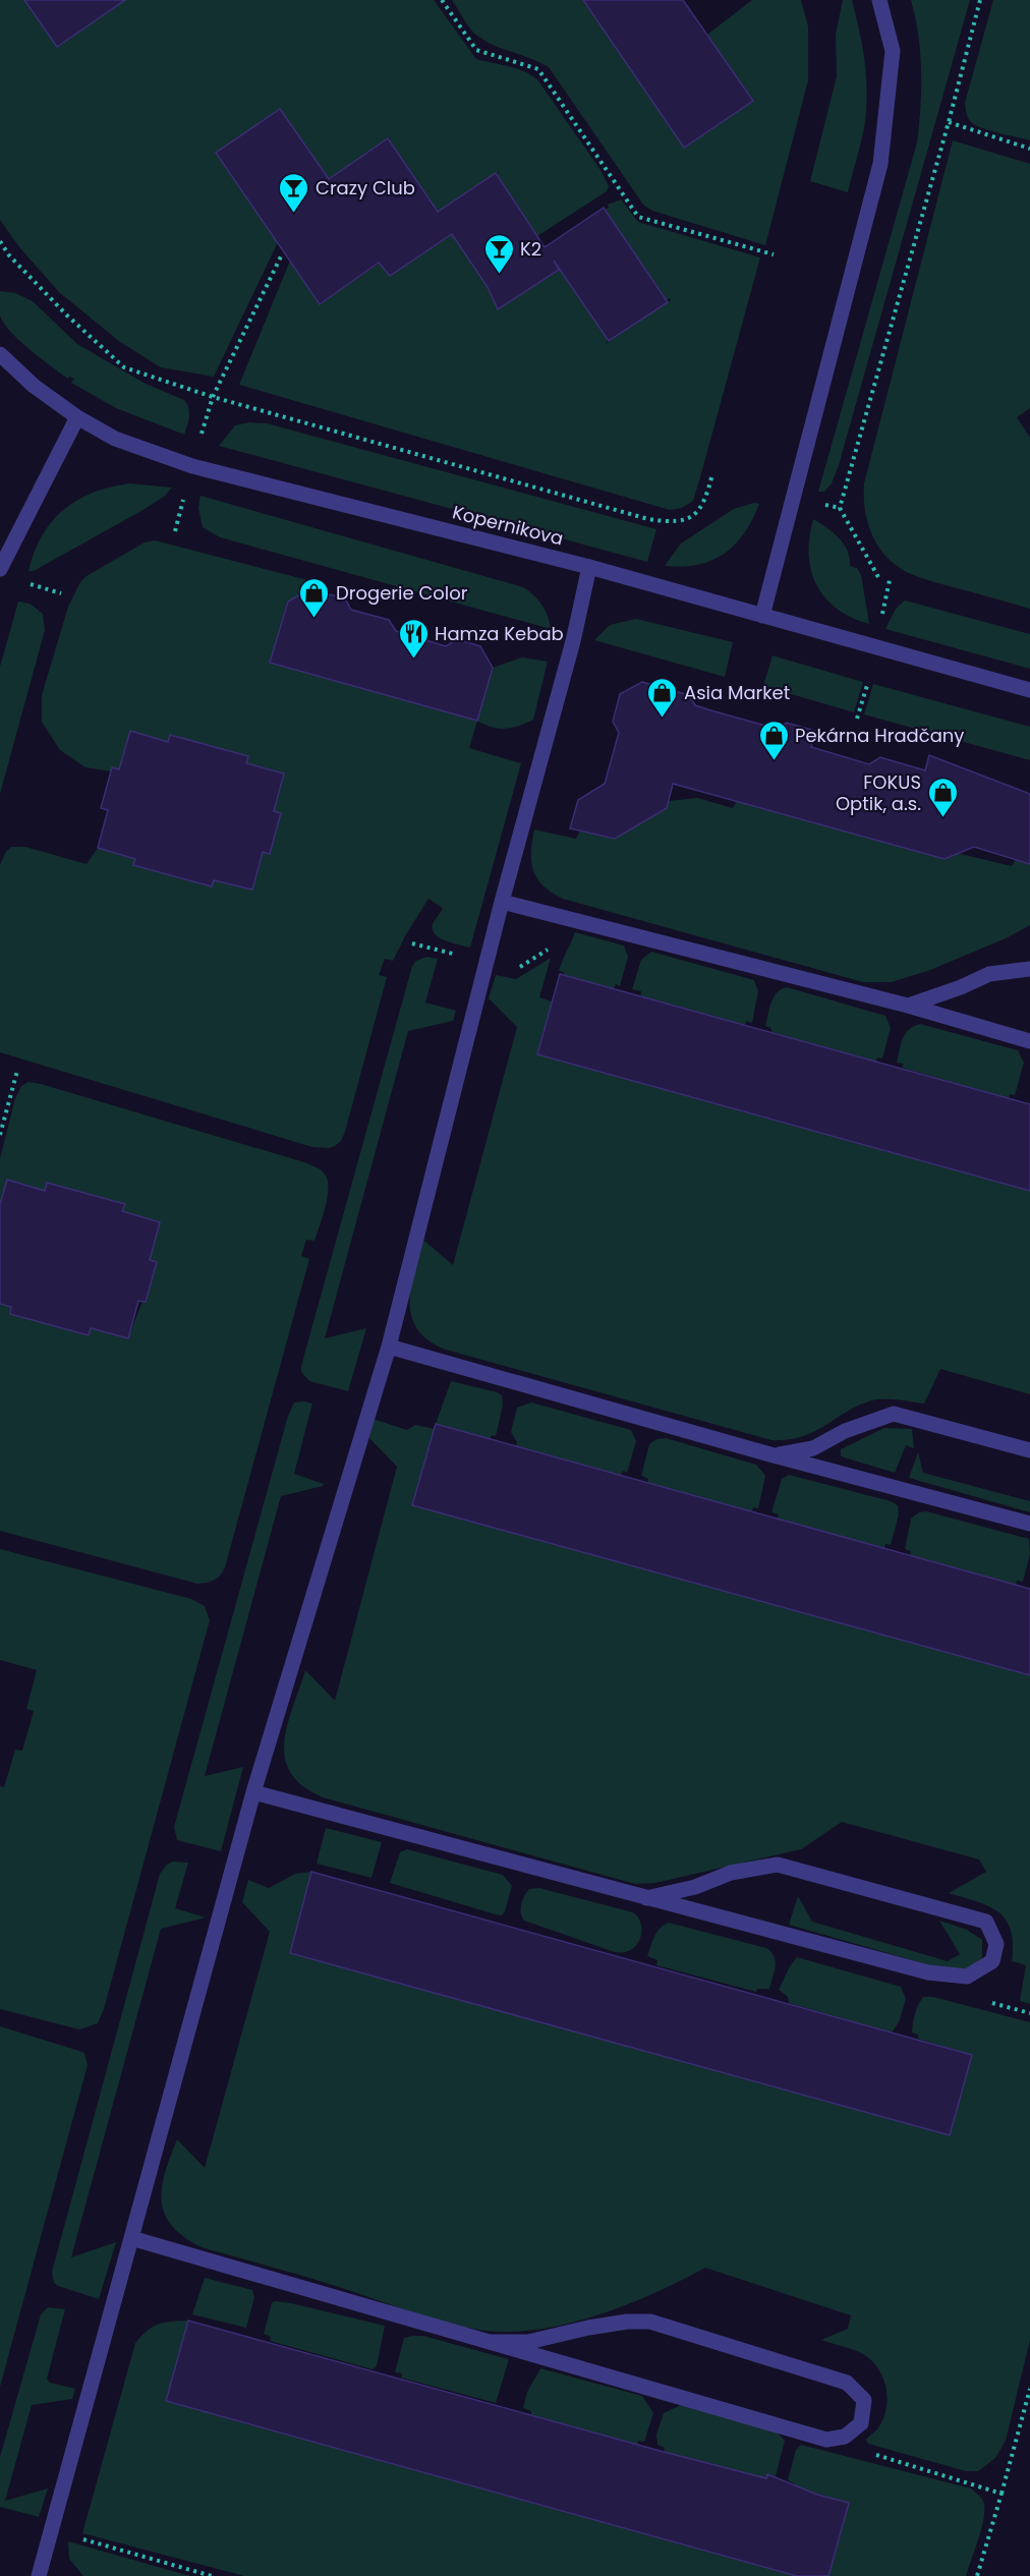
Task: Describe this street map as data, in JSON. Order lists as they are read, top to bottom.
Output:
{
  "streets": {
    "street": ["Kopernikova"]
  },
  "places": {
    "bar": ["Crazy Club", "K2"],
    "shop": [
      "Drogerie Color",
      "Asia Market",
      "Pekárna Hradčany",
      "FOKUS Optik, a.s."
    ],
    "restaurant": ["Hamza Kebab"]
  }
}
